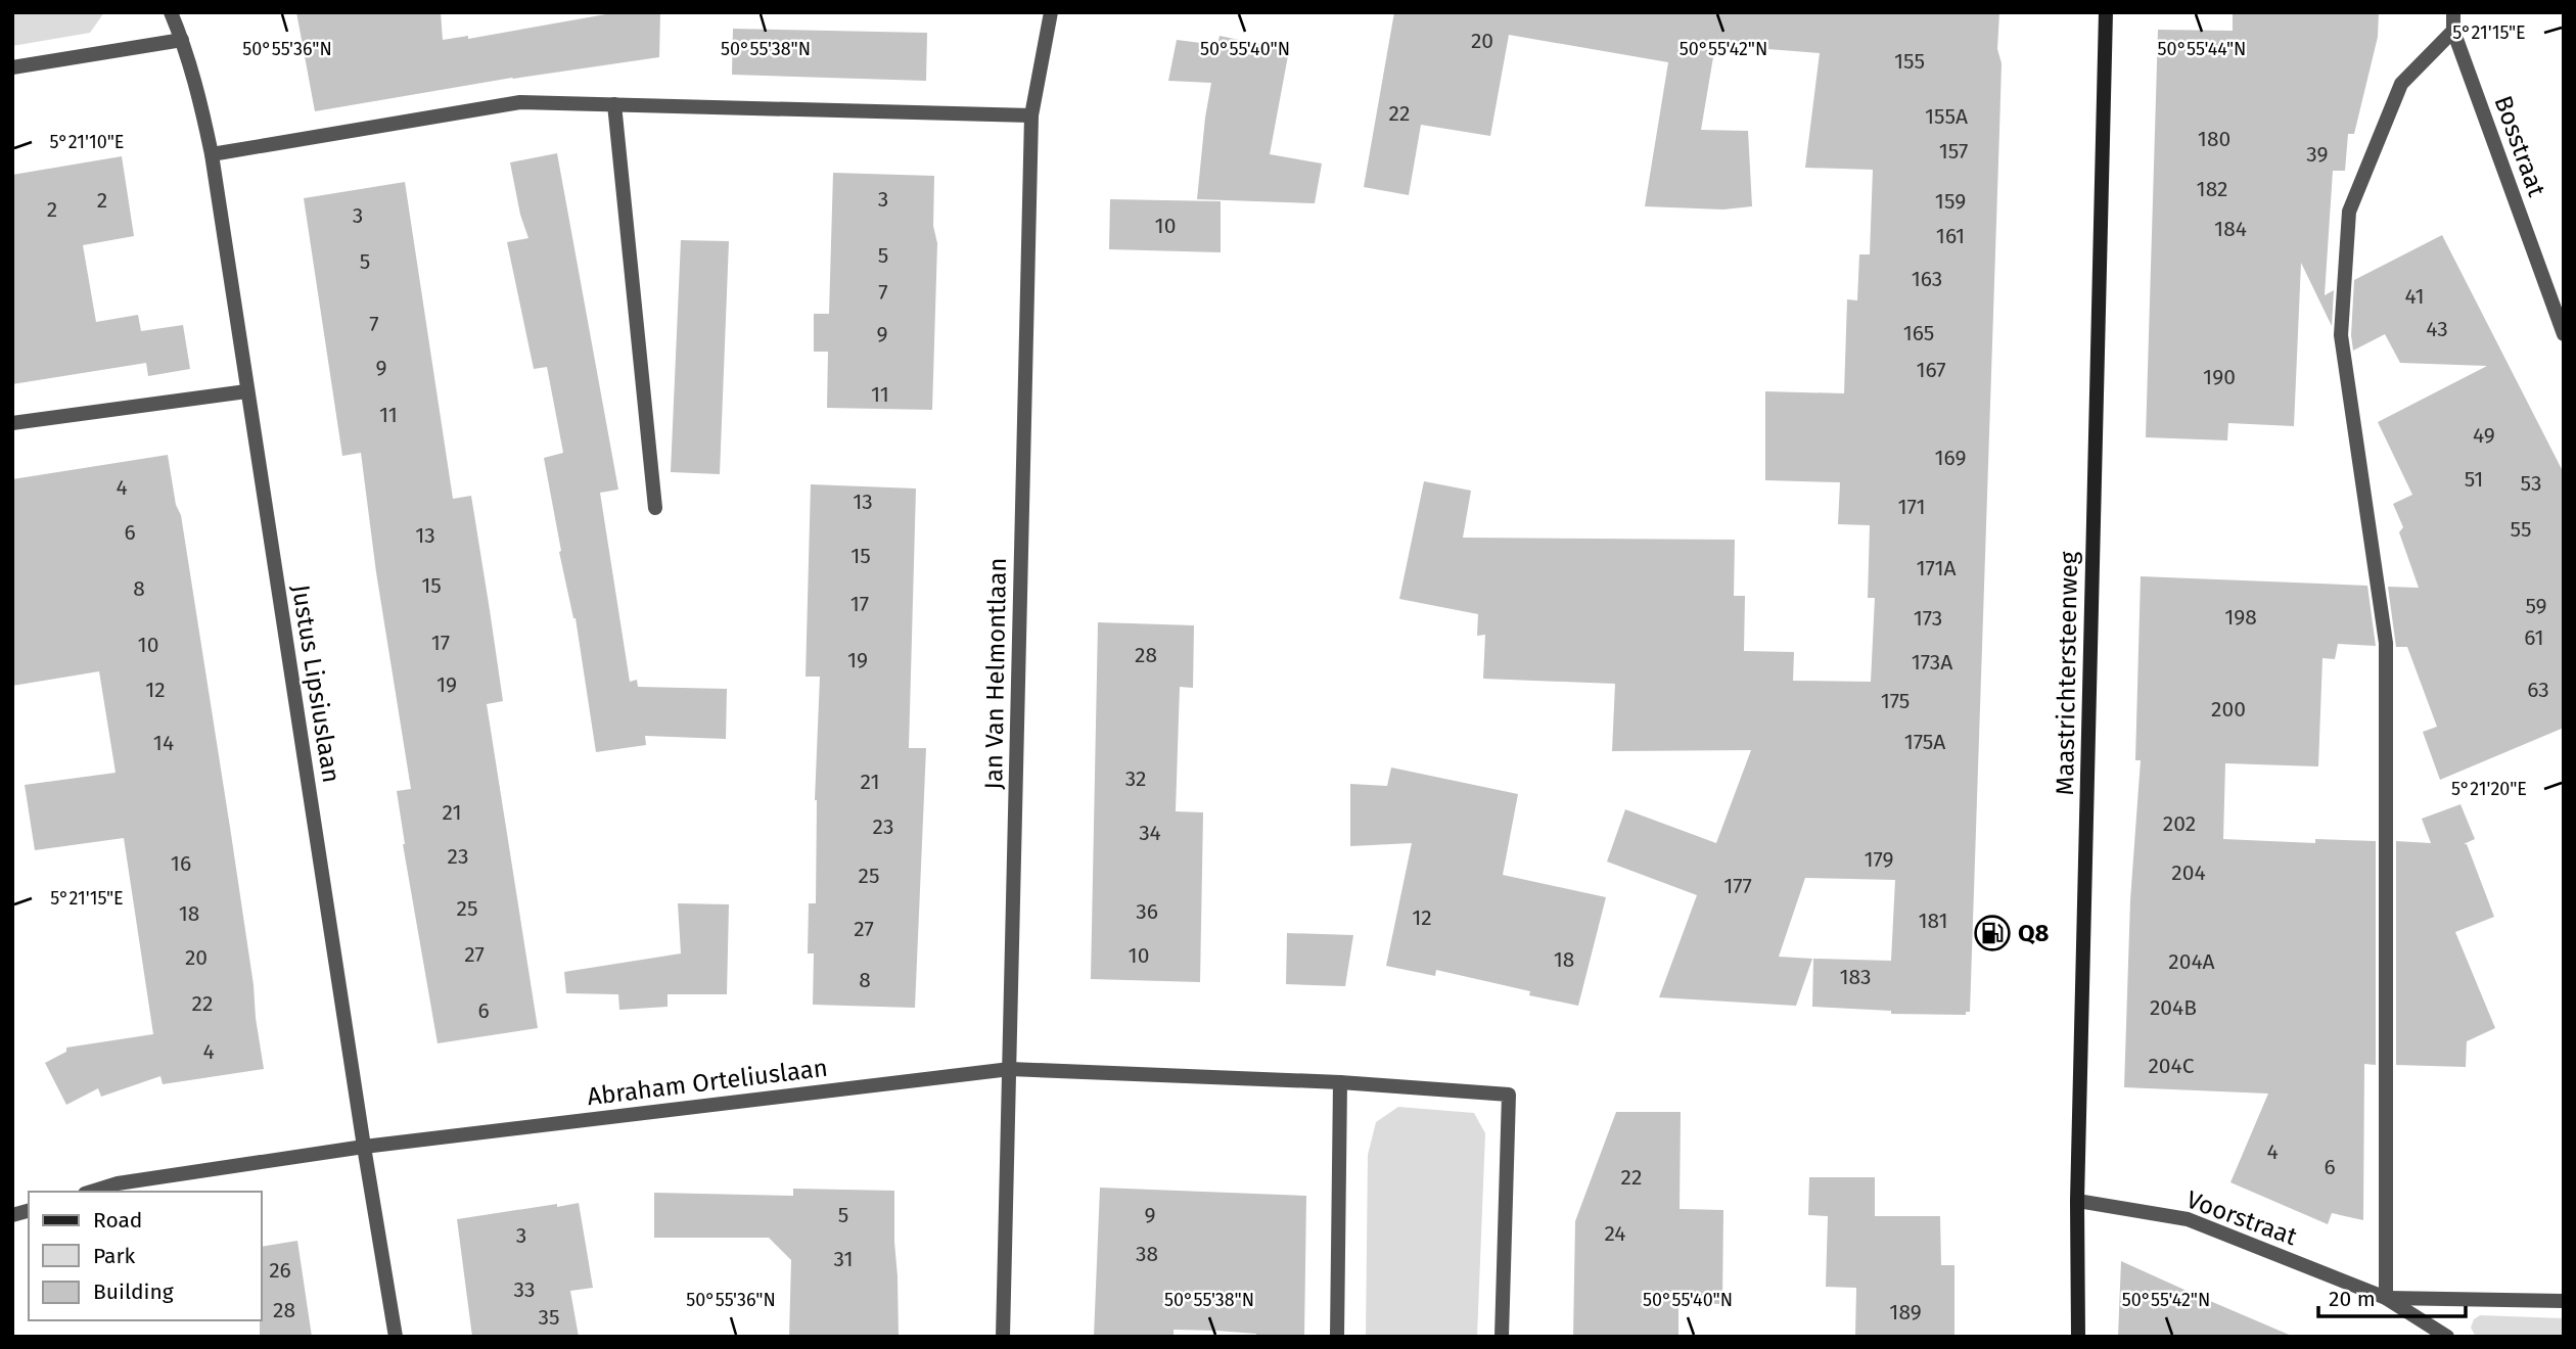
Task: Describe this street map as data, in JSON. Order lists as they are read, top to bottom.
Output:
{
  "streets": {
    "main road": ["Maastrichtersteenweg"],
    "street": [
      "Bosstraat",
      "Jan Van Helmontlaan",
      "Justus Lipsiuslaan",
      "Abraham Orteliuslaan",
      "Voorstraat"
    ]
  },
  "crossings": [
    ["Jan Van Helmontlaan", "Abraham Orteliuslaan"],
    ["Maastrichtersteenweg", "Voorstraat"],
    ["Justus Lipsiuslaan", "Abraham Orteliuslaan"]
  ],
  "places": {
    "fuel station": ["Q8"]
  },
  "house_numbers": [
    "20",
    "155",
    "22",
    "155A",
    "180",
    "157",
    "39",
    "182",
    "3",
    "2",
    "159",
    "2",
    "3",
    "10",
    "184",
    "161",
    "5",
    "5",
    "163",
    "7",
    "41",
    "7",
    "43",
    "165",
    "9",
    "9",
    "167",
    "190",
    "11",
    "11",
    "49",
    "169",
    "51",
    "53",
    "4",
    "13",
    "171",
    "55",
    "6",
    "13",
    "15",
    "171A",
    "15",
    "8",
    "17",
    "59",
    "198",
    "173",
    "61",
    "17",
    "10",
    "28",
    "19",
    "173A",
    "19",
    "12",
    "63",
    "175",
    "200",
    "175A",
    "14",
    "32",
    "21",
    "21",
    "202",
    "23",
    "34",
    "23",
    "179",
    "16",
    "204",
    "25",
    "177",
    "25",
    "36",
    "18",
    "12",
    "181",
    "27",
    "27",
    "10",
    "20",
    "18",
    "204A",
    "183",
    "8",
    "22",
    "204B",
    "6",
    "4",
    "204C",
    "4",
    "6",
    "22",
    "5",
    "9",
    "24",
    "3",
    "38",
    "31",
    "26",
    "33",
    "28",
    "189",
    "35"
  ],
  "legend": ["Road", "Park", "Building"],
  "scale_bar": "20 m",
  "coordinates": [
    "5°21'15\"E",
    "50°55'38\"N",
    "50°55'36\"N",
    "50°55'40\"N",
    "50°55'42\"N",
    "50°55'44\"N",
    "5°21'10\"E",
    "5°21'20\"E"
  ]
}
